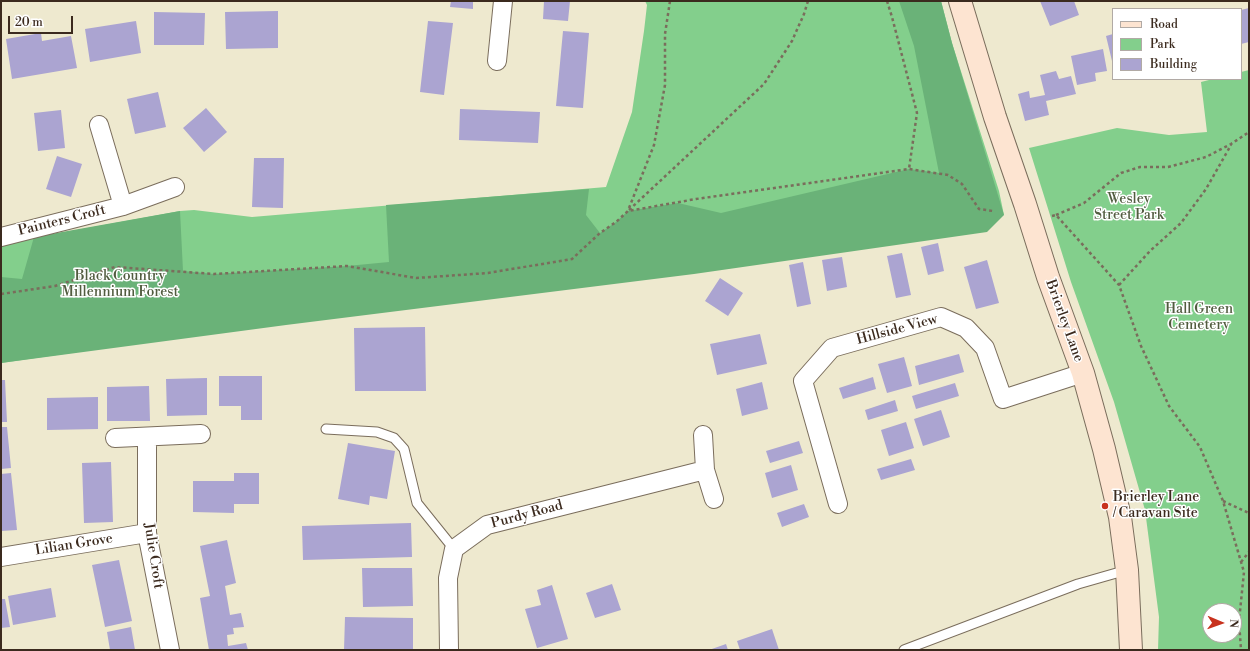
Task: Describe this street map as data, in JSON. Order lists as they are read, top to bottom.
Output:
{
  "streets": {
    "street": [
      "Painters Croft",
      "Brierley Lane",
      "Hillside View",
      "Purdy Road",
      "Lilian Grove",
      "Julie Croft"
    ]
  },
  "crossings": [
    ["Brierley Lane", "Hillside View"],
    ["Lilian Grove", "Julie Croft"]
  ],
  "parks": ["Wesley Street Park", "Black Country Millennium Forest", "Hall Green Cemetery"],
  "places": ["Brierley Lane / Caravan Site"],
  "legend": ["Road", "Park", "Building"],
  "scale_bar": "20 m",
  "north": "right"
}
